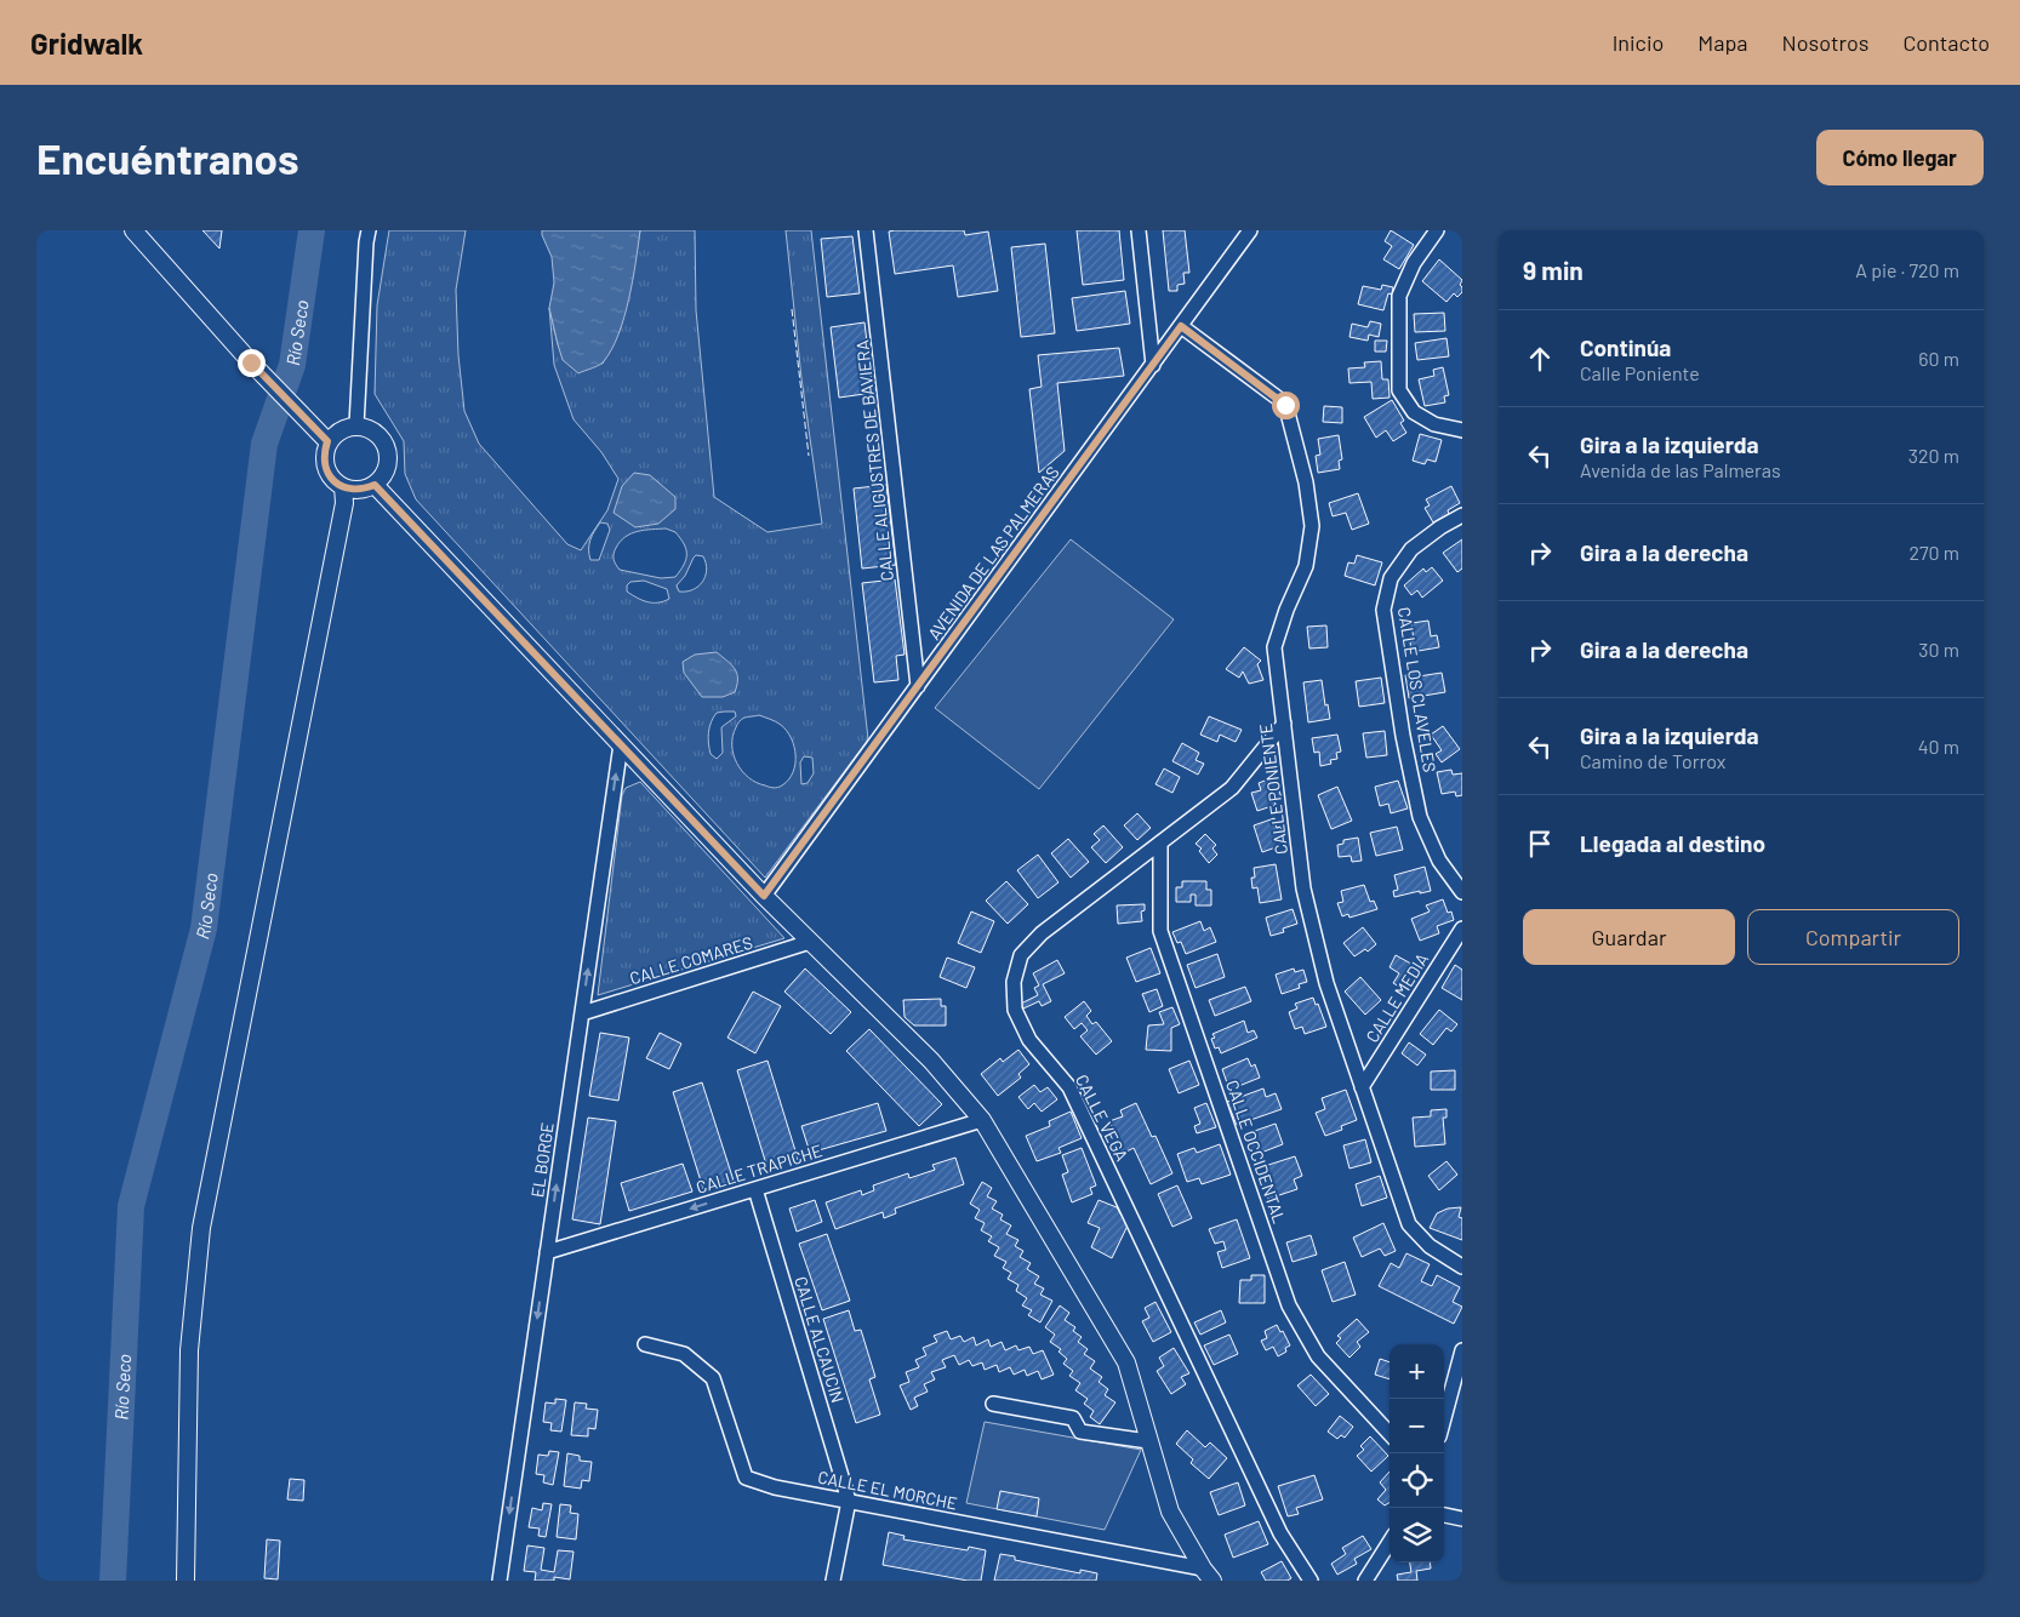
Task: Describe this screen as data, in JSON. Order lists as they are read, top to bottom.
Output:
{
  "streets": {
    "street": [
      "CALLE ALIGUSTRES DE BAVIERA",
      "AVENIDA DE LAS PALMERAS",
      "CALLE LOS CLAVELES",
      "CALLE PONIENTE",
      "CALLE COMARES",
      "CALLE MEDIA",
      "CALLE VEGA",
      "CALLE OCCIDENTAL",
      "EL BORGE",
      "CALLE TRAPICHE",
      "CALLE ALCAUCIN",
      "CALLE EL MORCHE"
    ]
  },
  "crossings": [
    ["CALLE ALIGUSTRES DE BAVIERA", "AVENIDA DE LAS PALMERAS"],
    ["AVENIDA DE LAS PALMERAS", "CALLE PONIENTE"],
    ["CALLE PONIENTE", "CALLE MEDIA"],
    ["CALLE PONIENTE", "CALLE VEGA"],
    ["CALLE COMARES", "EL BORGE"],
    ["CALLE VEGA", "CALLE OCCIDENTAL"],
    ["EL BORGE", "CALLE TRAPICHE"],
    ["CALLE TRAPICHE", "CALLE ALCAUCIN"],
    ["CALLE ALCAUCIN", "CALLE EL MORCHE"]
  ],
  "one_way": ["CALLE TRAPICHE"],
  "water": ["Río Seco"],
  "page": {
    "header": "Gridwalk",
    "nav": [
      "Inicio",
      "Mapa",
      "Nosotros",
      "Contacto"
    ],
    "buttons": [
      "Cómo llegar",
      ["Guardar", "Compartir"]
    ],
    "title": "Encuéntranos",
    "heading": ["9 min", "A pie · 720 m"],
    "list": [
      ["Continúa", "Calle Poniente", "60 m"],
      ["Gira a la izquierda", "Avenida de las Palmeras", "320 m"],
      ["Gira a la derecha", "270 m"],
      ["Gira a la derecha", "30 m"],
      ["Gira a la izquierda", "Camino de Torrox", "40 m"],
      "Llegada al destino"
    ],
    "map_buttons": ["+", "−"]
  }
}
